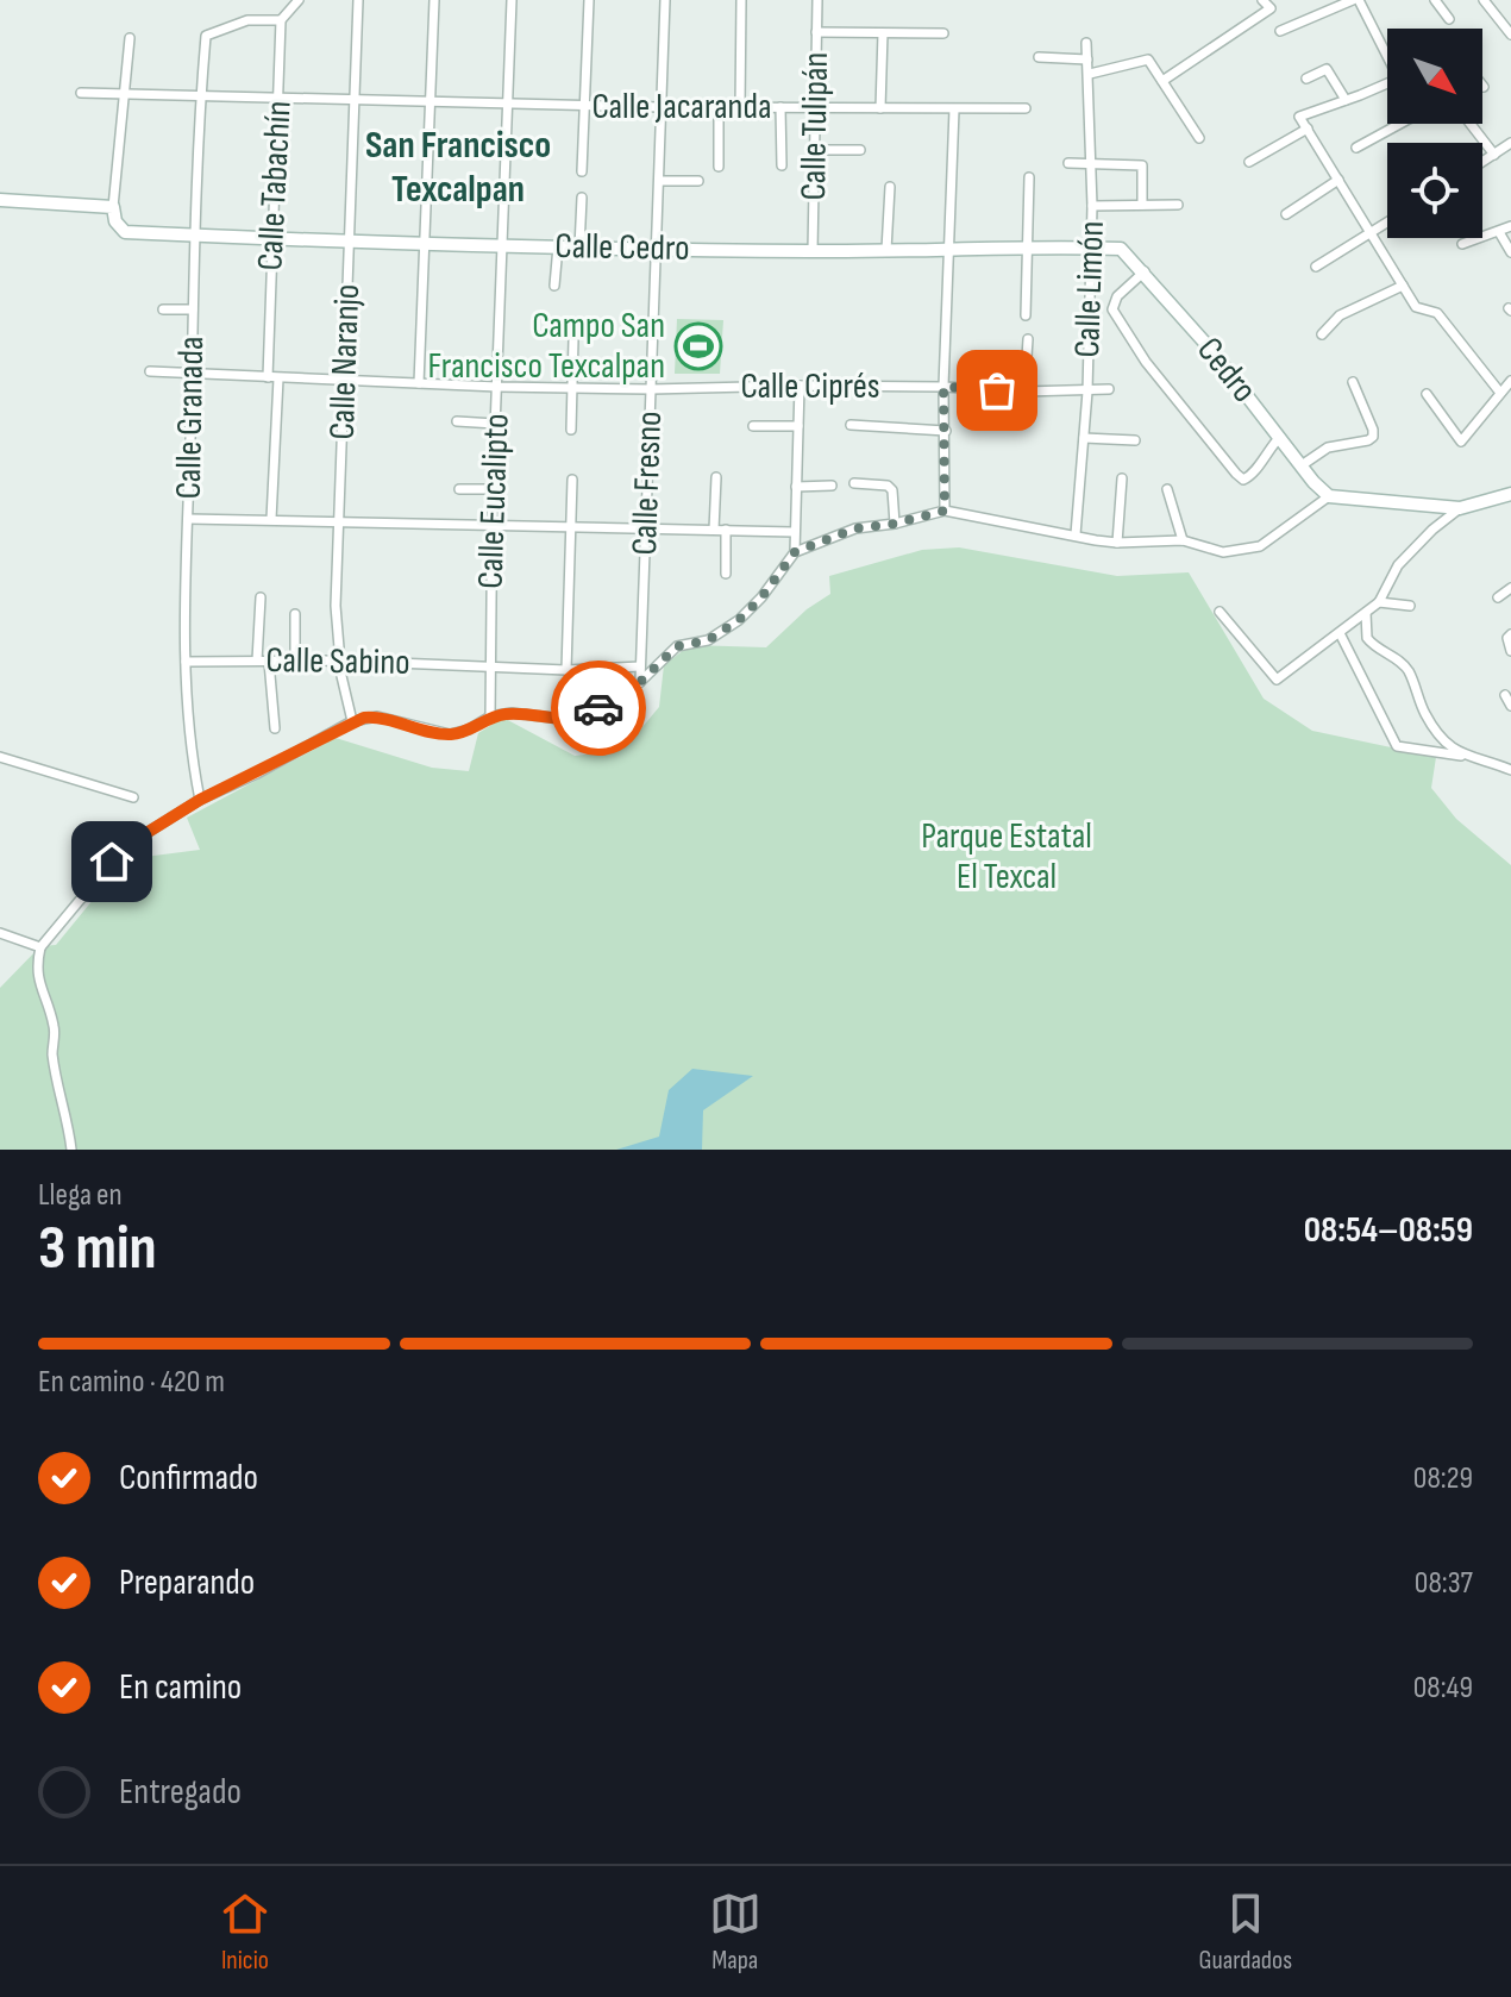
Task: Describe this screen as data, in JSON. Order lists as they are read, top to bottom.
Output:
{
  "streets": {
    "street": [
      "Calle Jacaranda",
      "Calle Tulipán",
      "Calle Tabachín",
      "Calle Cedro",
      "Calle Limón",
      "Calle Naranjo",
      "Cedro",
      "Calle Ciprés",
      "Calle Granada",
      "Calle Fresno",
      "Calle Eucalipto",
      "Calle Sabino"
    ]
  },
  "crossings": [
    ["Calle Jacaranda", "Calle Tulipán"],
    ["Calle Jacaranda", "Calle Tabachín"],
    ["Calle Jacaranda", "Calle Naranjo"],
    ["Calle Jacaranda", "Calle Granada"],
    ["Calle Jacaranda", "Calle Fresno"],
    ["Calle Jacaranda", "Calle Eucalipto"],
    ["Calle Tulipán", "Calle Cedro"],
    ["Calle Tabachín", "Calle Cedro"],
    ["Calle Tabachín", "Calle Ciprés"],
    ["Calle Tabachín", "Calle Granada"],
    ["Calle Cedro", "Calle Limón"],
    ["Calle Cedro", "Calle Naranjo"],
    ["Calle Cedro", "Cedro"],
    ["Calle Cedro", "Calle Granada"],
    ["Calle Cedro", "Calle Fresno"],
    ["Calle Cedro", "Calle Eucalipto"],
    ["Calle Limón", "Calle Ciprés"],
    ["Calle Naranjo", "Calle Ciprés"],
    ["Calle Naranjo", "Calle Sabino"],
    ["Calle Ciprés", "Calle Granada"],
    ["Calle Ciprés", "Calle Fresno"],
    ["Calle Ciprés", "Calle Eucalipto"],
    ["Calle Granada", "Calle Sabino"],
    ["Calle Fresno", "Calle Sabino"],
    ["Calle Eucalipto", "Calle Sabino"]
  ],
  "districts": ["San Francisco Texcalpan"],
  "parks": ["Parque Estatal El Texcal"],
  "places": {
    "sports": ["Campo San Francisco Texcalpan"]
  },
  "north": "bottom right",
  "page": {
    "heading": ["3 min", "Llega en", "08:54–08:59"],
    "bar": "En camino · 420 m",
    "list": [
      ["Confirmado", "08:29"],
      ["Preparando", "08:37"],
      ["En camino", "08:49"],
      "Entregado"
    ],
    "tabs": ["Inicio", "Mapa", "Guardados"]
  }
}
